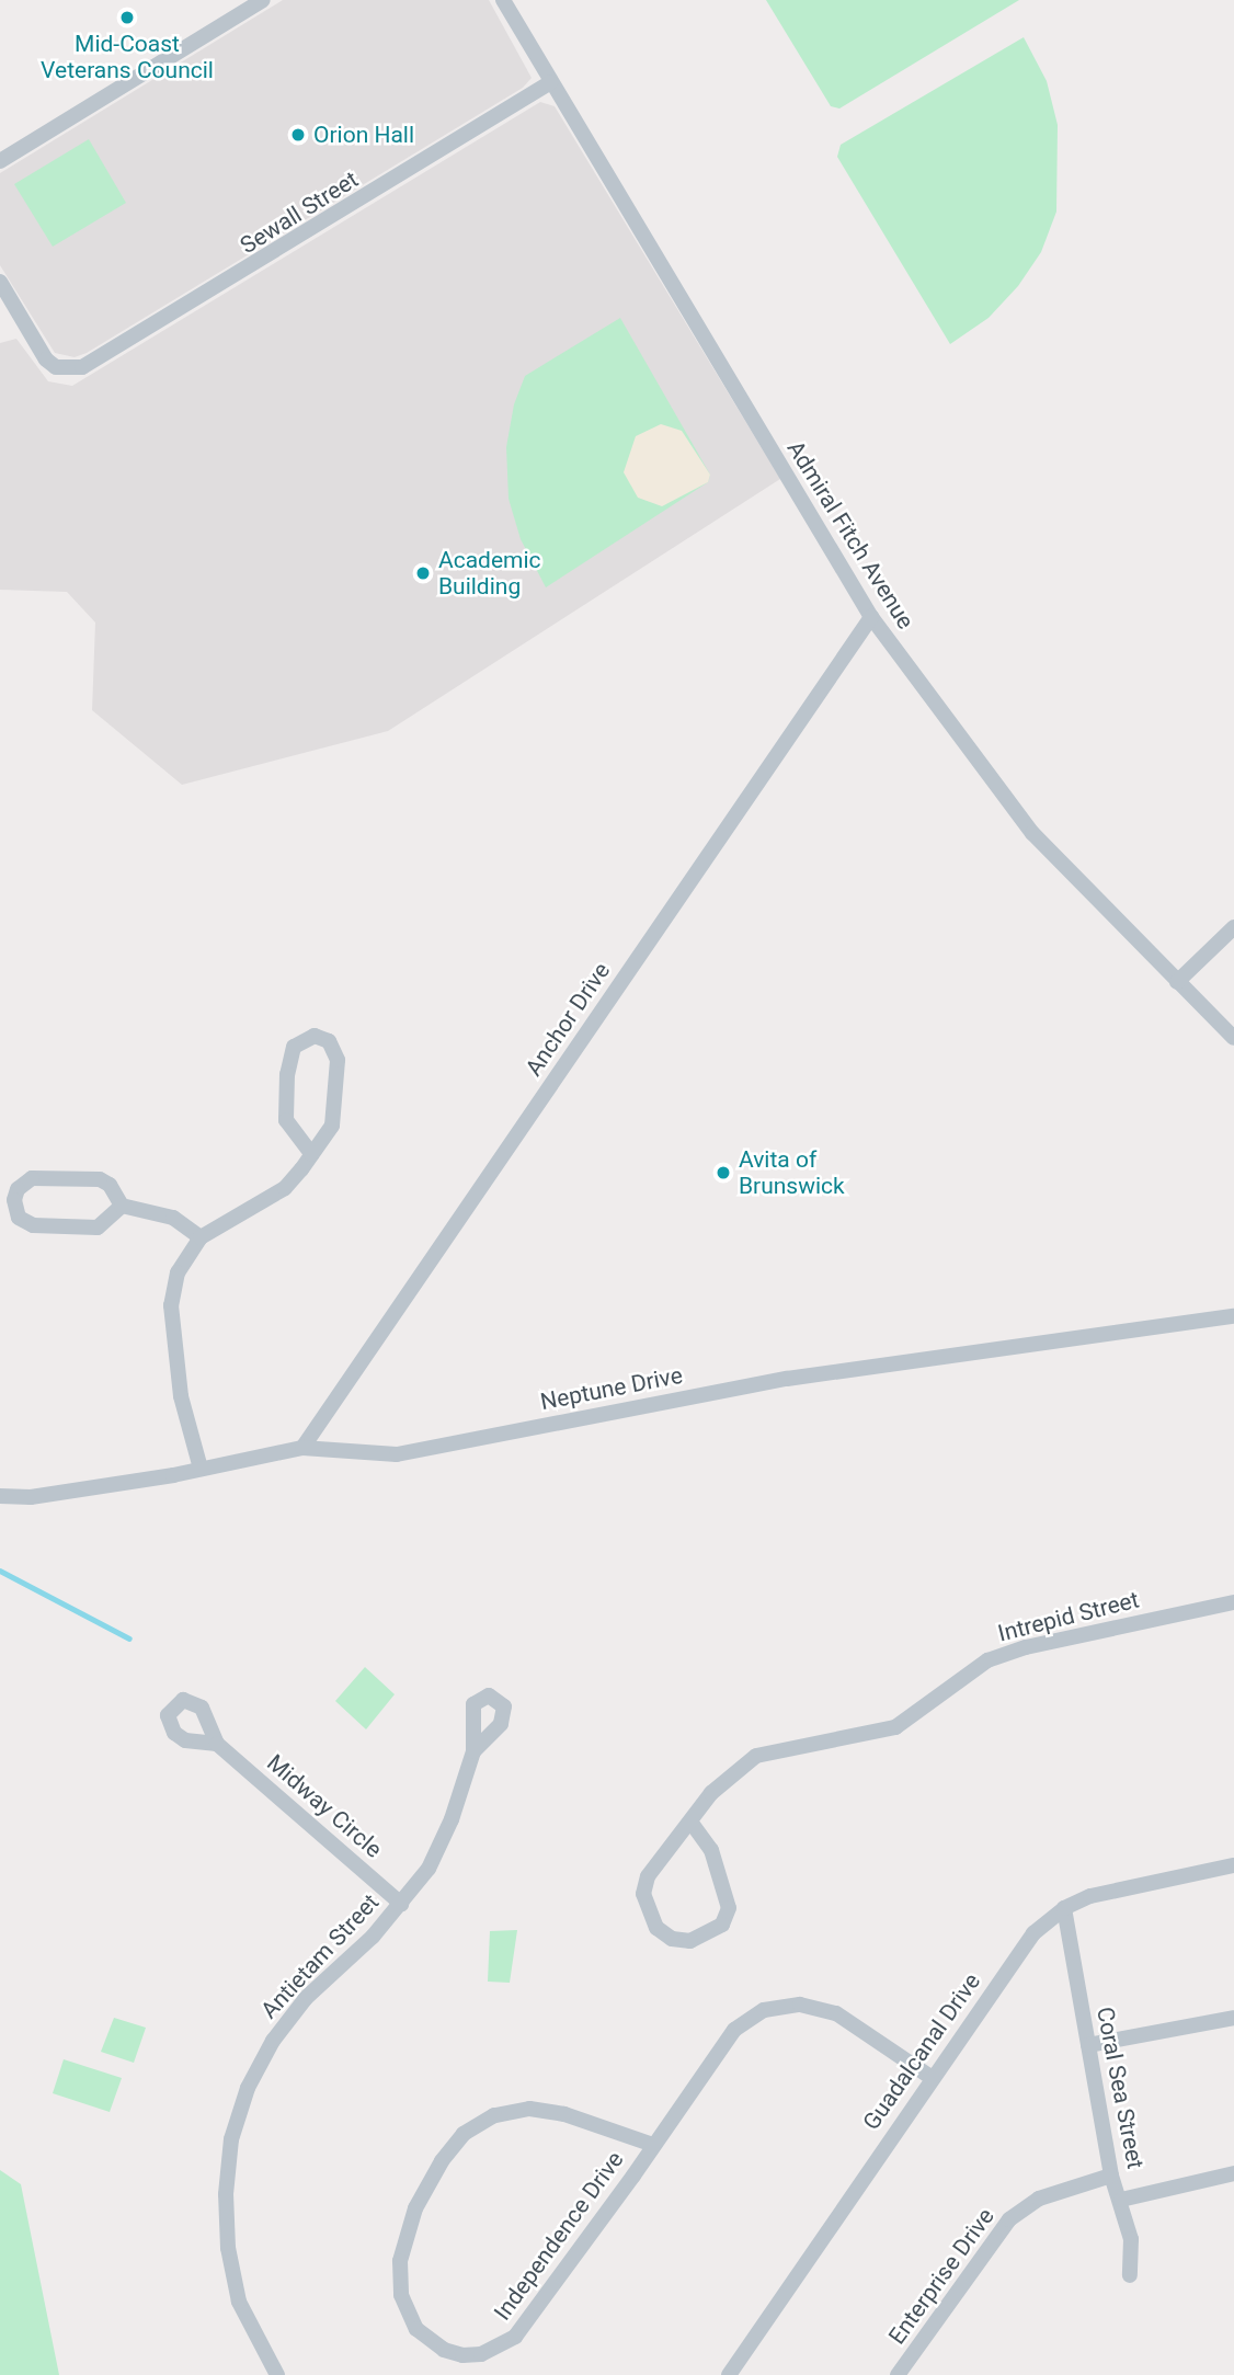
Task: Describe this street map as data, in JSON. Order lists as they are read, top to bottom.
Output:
{
  "streets": {
    "street": [
      "Sewall Street",
      "Admiral Fitch Avenue",
      "Anchor Drive",
      "Neptune Drive",
      "Intrepid Street",
      "Midway Circle",
      "Antietam Street",
      "Guadalcanal Drive",
      "Coral Sea Street",
      "Independence Drive",
      "Enterprise Drive"
    ]
  },
  "crossings": [
    ["Sewall Street", "Admiral Fitch Avenue"],
    ["Admiral Fitch Avenue", "Anchor Drive"],
    ["Anchor Drive", "Neptune Drive"],
    ["Midway Circle", "Antietam Street"],
    ["Guadalcanal Drive", "Coral Sea Street"],
    ["Guadalcanal Drive", "Independence Drive"],
    ["Coral Sea Street", "Enterprise Drive"]
  ],
  "places": [
    "Mid-Coast Veterans Council",
    "Orion Hall",
    "Academic Building",
    "Avita of Brunswick"
  ]
}
